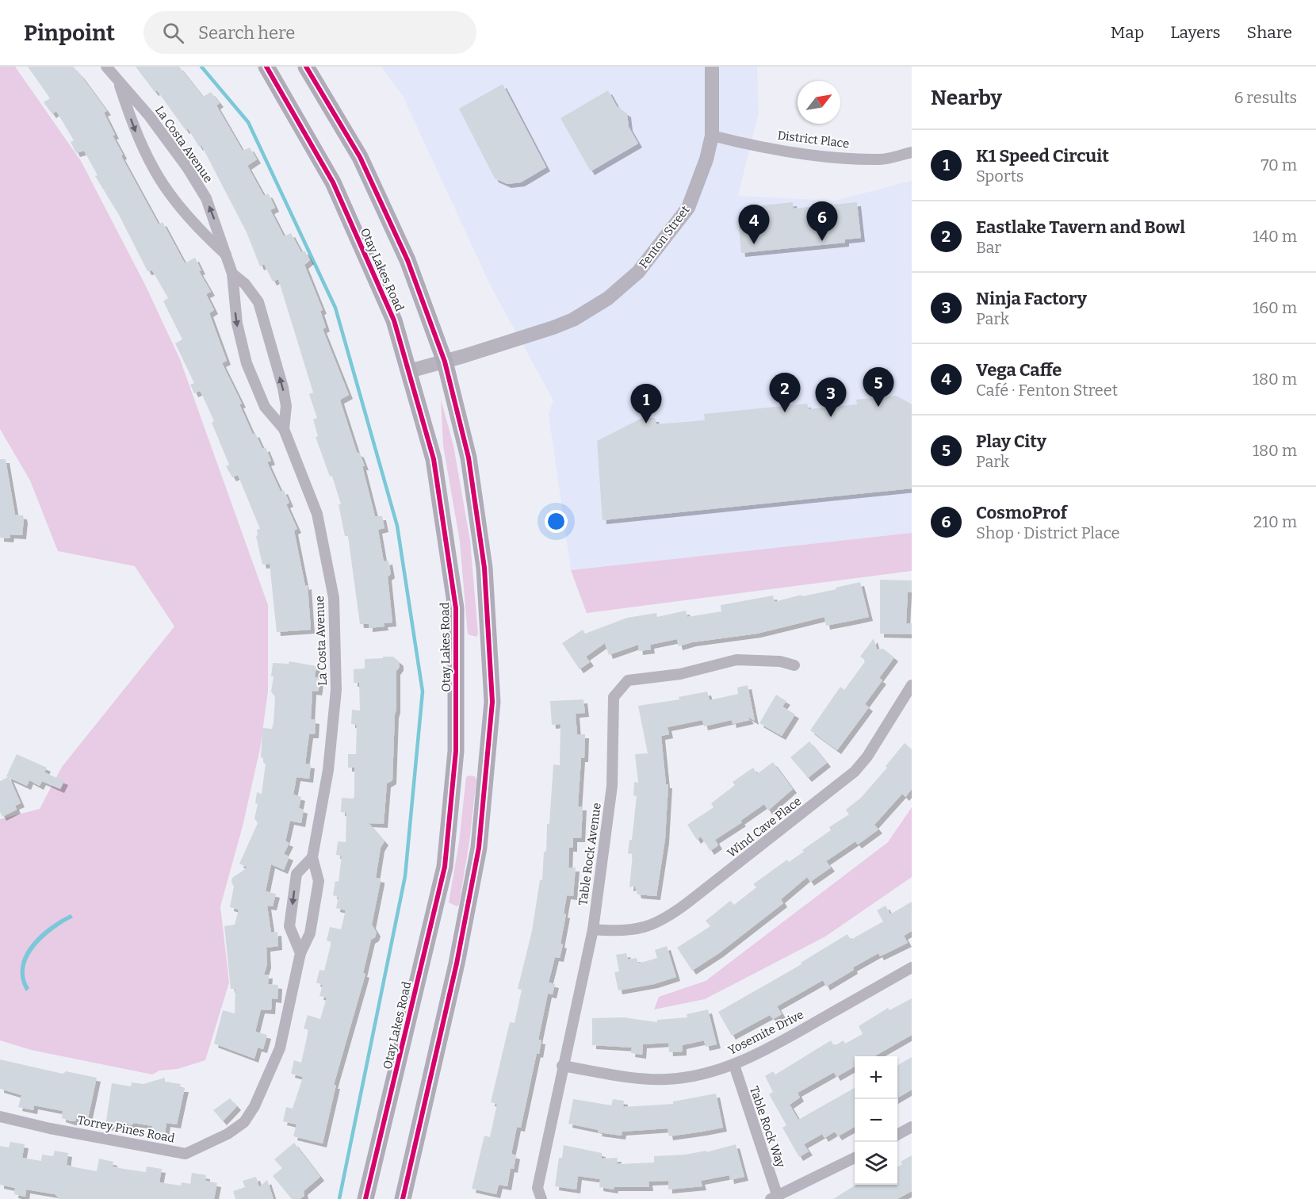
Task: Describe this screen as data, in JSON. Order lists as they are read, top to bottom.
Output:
{
  "streets": {
    "main road": ["Otay Lakes Road"],
    "street": [
      "District Place",
      "La Costa Avenue",
      "Fenton Street",
      "Wind Cave Place",
      "Table Rock Avenue",
      "Yosemite Drive",
      "Table Rock Way",
      "Torrey Pines Road"
    ]
  },
  "crossings": [
    ["District Place", "Fenton Street"],
    ["La Costa Avenue", "Torrey Pines Road"],
    ["Fenton Street", "Otay Lakes Road"],
    ["Wind Cave Place", "Table Rock Avenue"],
    ["Table Rock Avenue", "Yosemite Drive"],
    ["Yosemite Drive", "Table Rock Way"]
  ],
  "north": "top right",
  "page": {
    "header": "Pinpoint",
    "search": "Search here",
    "nav": ["Map", "Layers", "Share"],
    "heading": ["Nearby", "6 results"],
    "list": [
      {
        "mark": "1",
        "name": "K1 Speed Circuit",
        "note": "Sports",
        "value": "70 m"
      },
      {
        "mark": "2",
        "name": "Eastlake Tavern and Bowl",
        "note": "Bar",
        "value": "140 m"
      },
      {
        "mark": "3",
        "name": "Ninja Factory",
        "note": "Park",
        "value": "160 m"
      },
      {
        "mark": "4",
        "name": "Vega Caffe",
        "note": "Café · Fenton Street",
        "value": "180 m"
      },
      {
        "mark": "5",
        "name": "Play City",
        "note": "Park",
        "value": "180 m"
      },
      {
        "mark": "6",
        "name": "CosmoProf",
        "note": "Shop · District Place",
        "value": "210 m"
      }
    ],
    "pins": [
      "6",
      "4",
      "5",
      "2",
      "3",
      "1"
    ],
    "map_buttons": ["+", "−"]
  }
}
